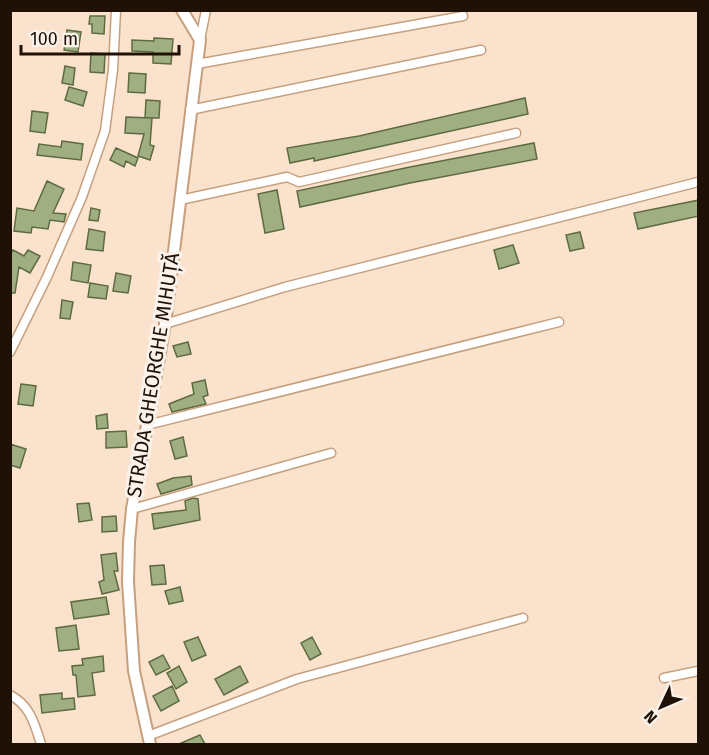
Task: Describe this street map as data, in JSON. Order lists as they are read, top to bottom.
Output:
{
  "streets": {
    "street": ["STRADA GHEORGHE MIHUȚĂ"]
  },
  "scale_bar": "100 m",
  "north": "bottom left"
}
